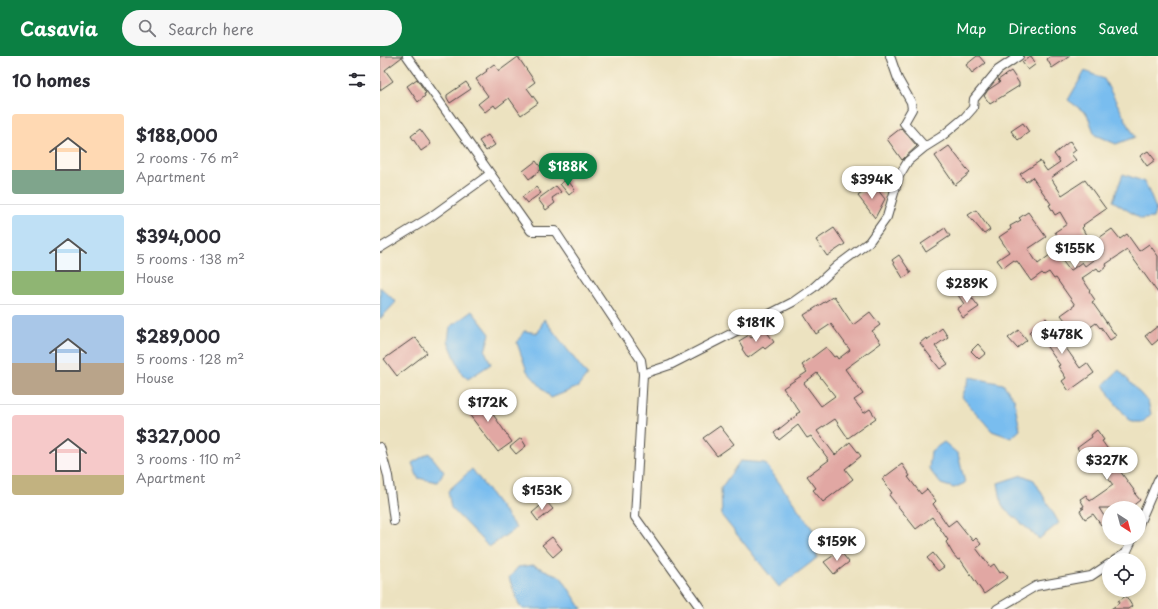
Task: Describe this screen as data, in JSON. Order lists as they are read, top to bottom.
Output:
{
  "north": "bottom right",
  "page": {
    "header": "Casavia",
    "search": "Search here",
    "nav": ["Map", "Directions", "Saved"],
    "heading": "10 homes",
    "list": [
      {
        "name": "$188,000",
        "note": "2 rooms · 76 m² · Apartment"
      },
      {
        "name": "$394,000",
        "note": "5 rooms · 138 m² · House"
      },
      {
        "name": "$289,000",
        "note": "5 rooms · 128 m² · House"
      },
      {
        "name": "$327,000",
        "note": "3 rooms · 110 m² · Apartment"
      }
    ],
    "price": [
      "$188K",
      "$394K",
      "$155K",
      "$289K",
      "$181K",
      "$478K",
      "$172K",
      "$327K",
      "$153K",
      "$159K"
    ]
  }
}
